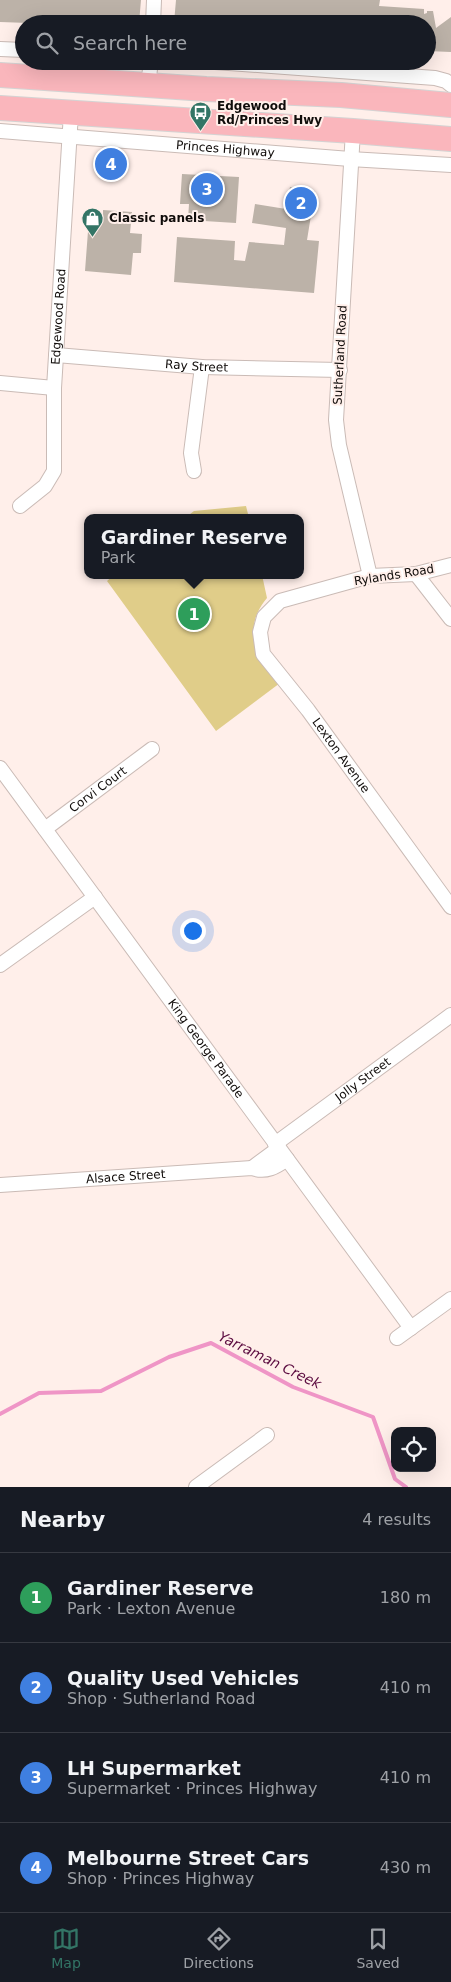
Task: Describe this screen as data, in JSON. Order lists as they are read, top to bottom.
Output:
{
  "streets": {
    "highway": ["Princes Highway"],
    "street": [
      "Edgewood Road",
      "Sutherland Road",
      "Ray Street",
      "Rylands Road",
      "Lexton Avenue",
      "Corvi Court",
      "King George Parade",
      "Jolly Street",
      "Alsace Street"
    ]
  },
  "crossings": [
    ["Princes Highway", "Edgewood Road"],
    ["Princes Highway", "Sutherland Road"],
    ["Edgewood Road", "Ray Street"],
    ["Sutherland Road", "Ray Street"],
    ["Sutherland Road", "Rylands Road"],
    ["Rylands Road", "Lexton Avenue"],
    ["Corvi Court", "King George Parade"],
    ["King George Parade", "Jolly Street"],
    ["King George Parade", "Alsace Street"],
    ["Jolly Street", "Alsace Street"]
  ],
  "water": ["Yarraman Creek"],
  "places": {
    "bus stop": ["Edgewood Rd/Princes Hwy"],
    "shop": ["Classic panels"]
  },
  "page": {
    "search": "Search here",
    "pins": [
      "4",
      "3",
      "2",
      "1"
    ],
    "popup": ["Gardiner Reserve", "Park"],
    "heading": ["Nearby", "4 results"],
    "list": [
      {
        "mark": "1",
        "name": "Gardiner Reserve",
        "note": "Park · Lexton Avenue",
        "value": "180 m"
      },
      {
        "mark": "2",
        "name": "Quality Used Vehicles",
        "note": "Shop · Sutherland Road",
        "value": "410 m"
      },
      {
        "mark": "3",
        "name": "LH Supermarket",
        "note": "Supermarket · Princes Highway",
        "value": "410 m"
      },
      {
        "mark": "4",
        "name": "Melbourne Street Cars",
        "note": "Shop · Princes Highway",
        "value": "430 m"
      }
    ],
    "nav": ["Map", "Directions", "Saved"]
  }
}
